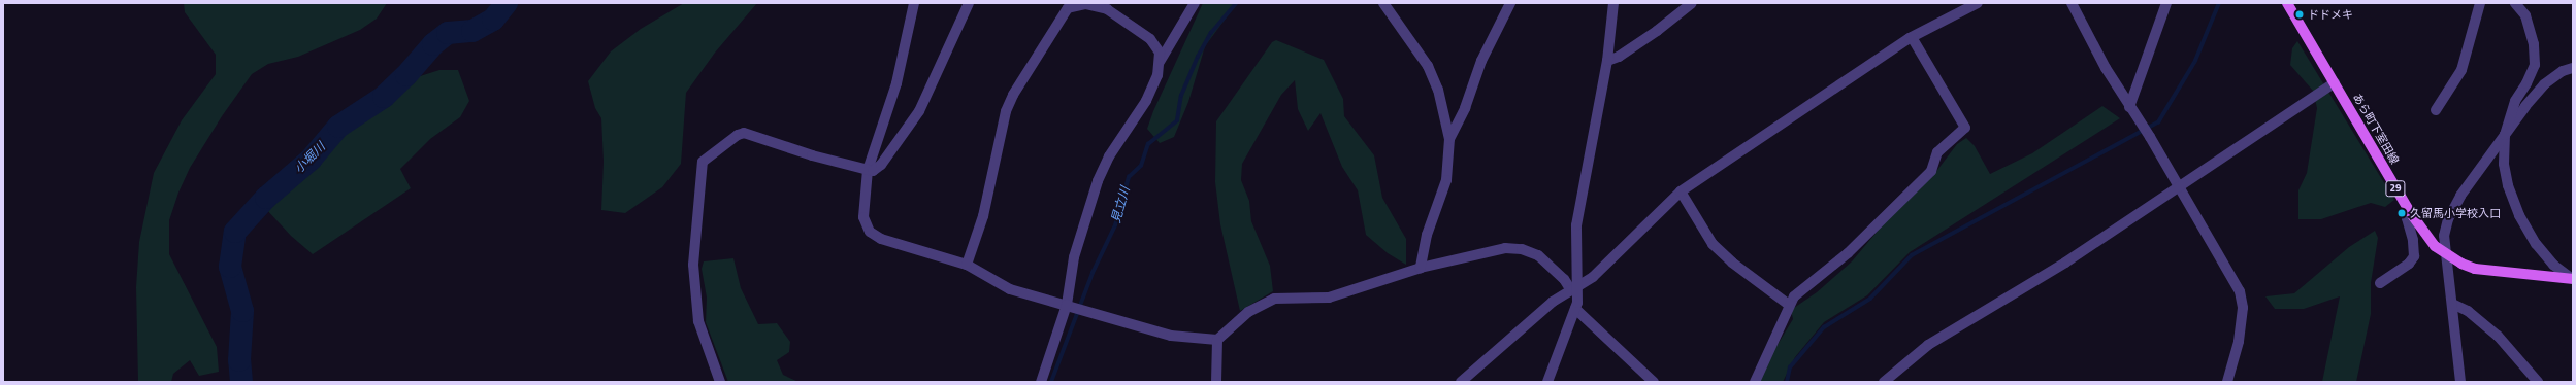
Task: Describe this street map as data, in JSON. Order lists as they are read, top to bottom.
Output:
{
  "streets": {
    "main road": ["あら町下室田線", "29"]
  },
  "water": ["小堀川", "見立川"],
  "places": ["ドドメキ", "久留馬小学校入口"]
}
